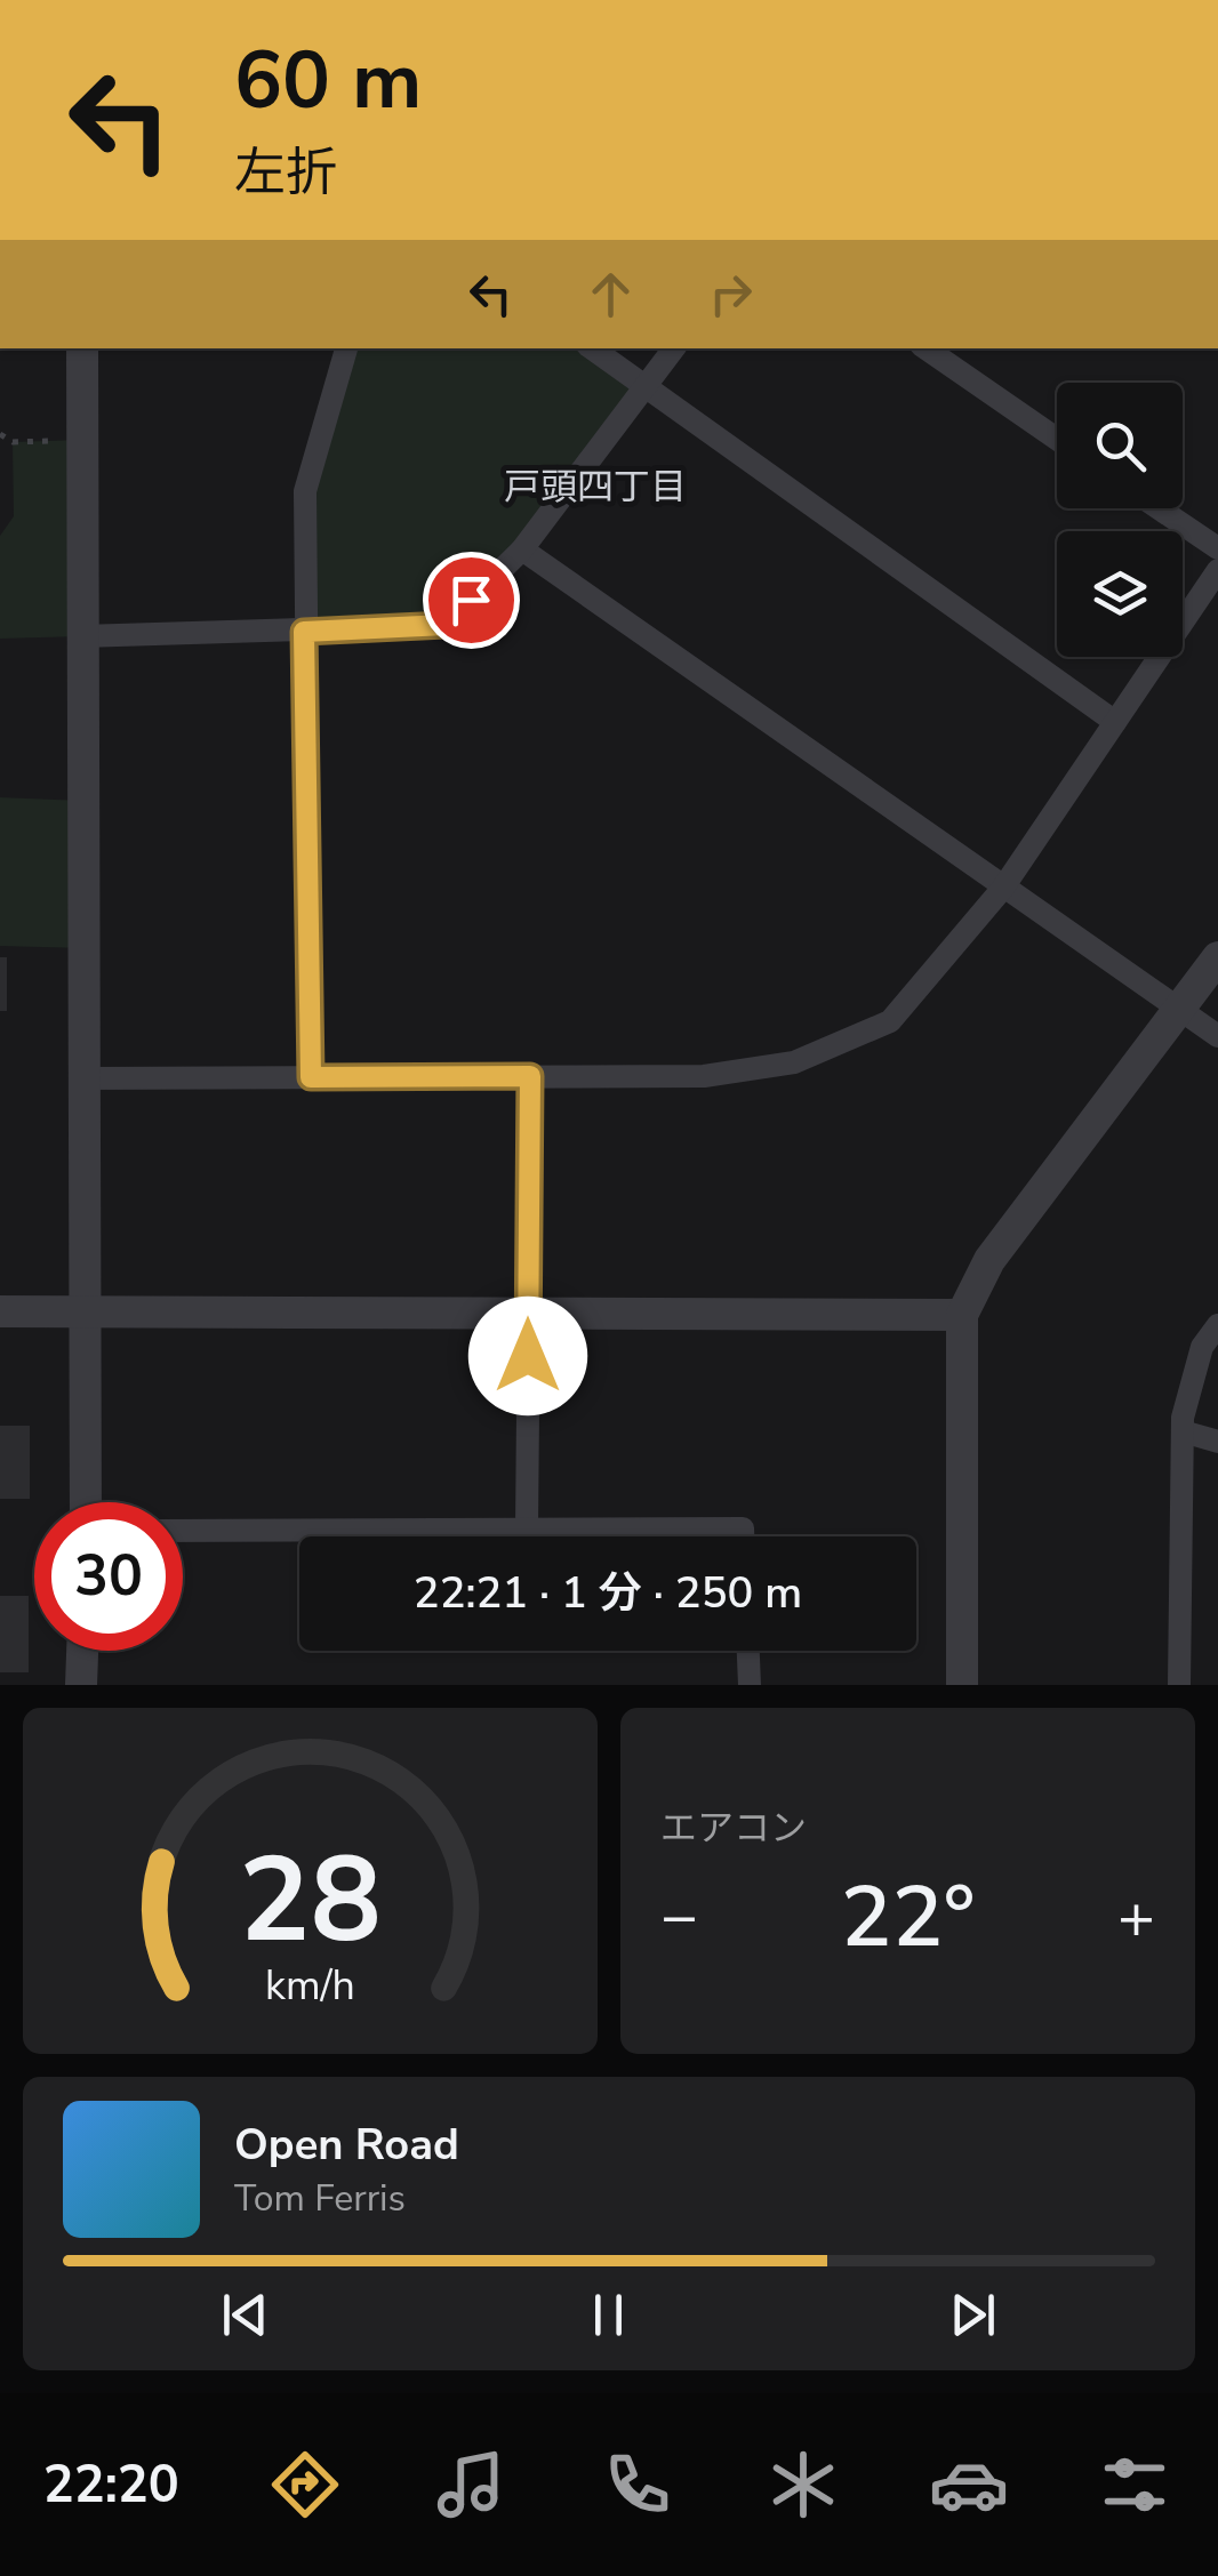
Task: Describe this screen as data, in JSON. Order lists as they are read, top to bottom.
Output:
{
  "districts": ["戸頭四丁目"],
  "page": {
    "turn": ["60 m", "左折"],
    "limit": "30",
    "trip": "22:21 · 1 分 · 250 m",
    "tile": "エアコン",
    "heat": ["−", "22°", "+"],
    "song": ["Open Road", "Tom Ferris"],
    "tabs": "22:20",
    "gauge": ["28", "km/h"]
  }
}
